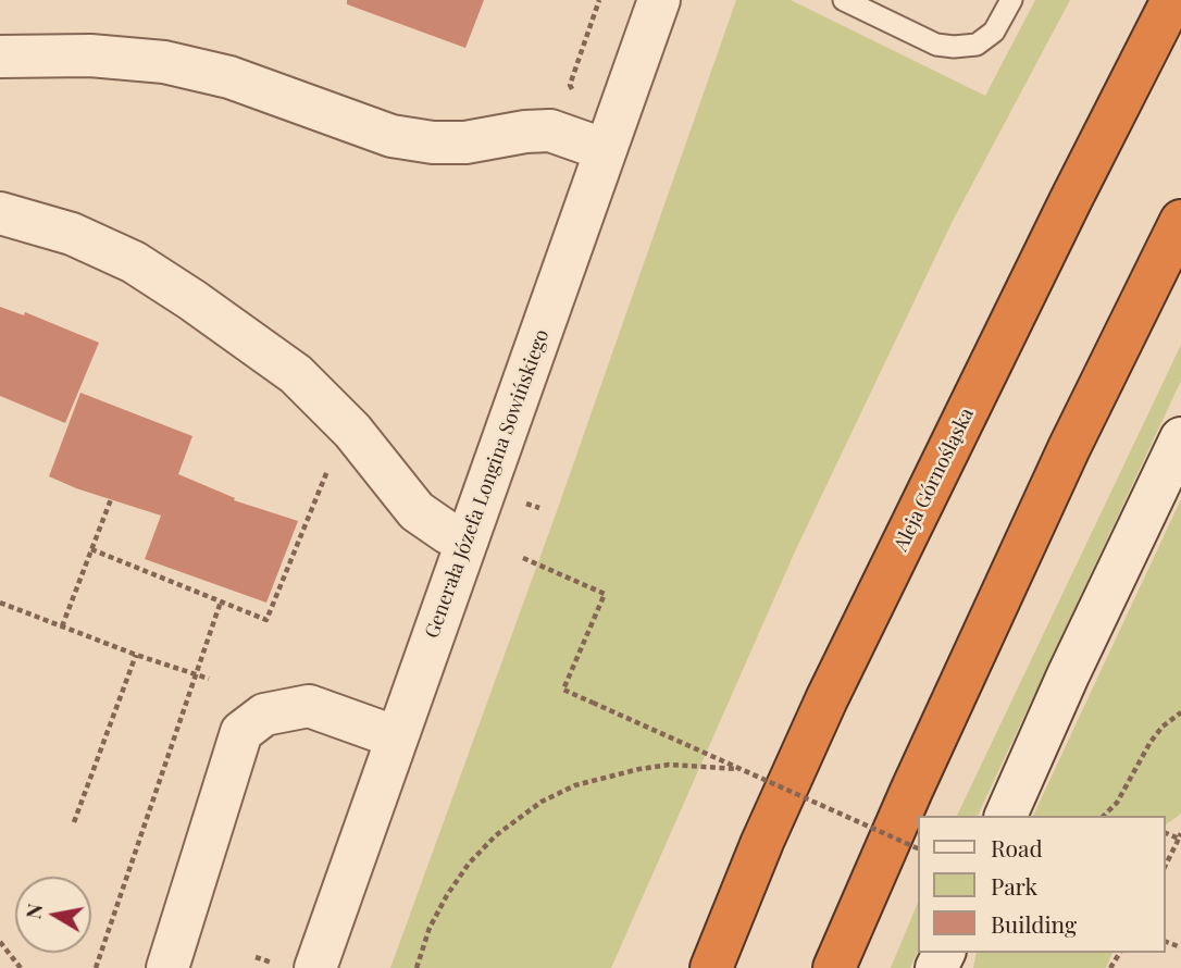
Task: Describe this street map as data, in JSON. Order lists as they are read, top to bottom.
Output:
{
  "streets": {
    "highway": ["Aleja Górnośląska"],
    "street": ["Generała Józefa Longina Sowińskiego"]
  },
  "legend": ["Road", "Park", "Building"],
  "north": "left"
}
